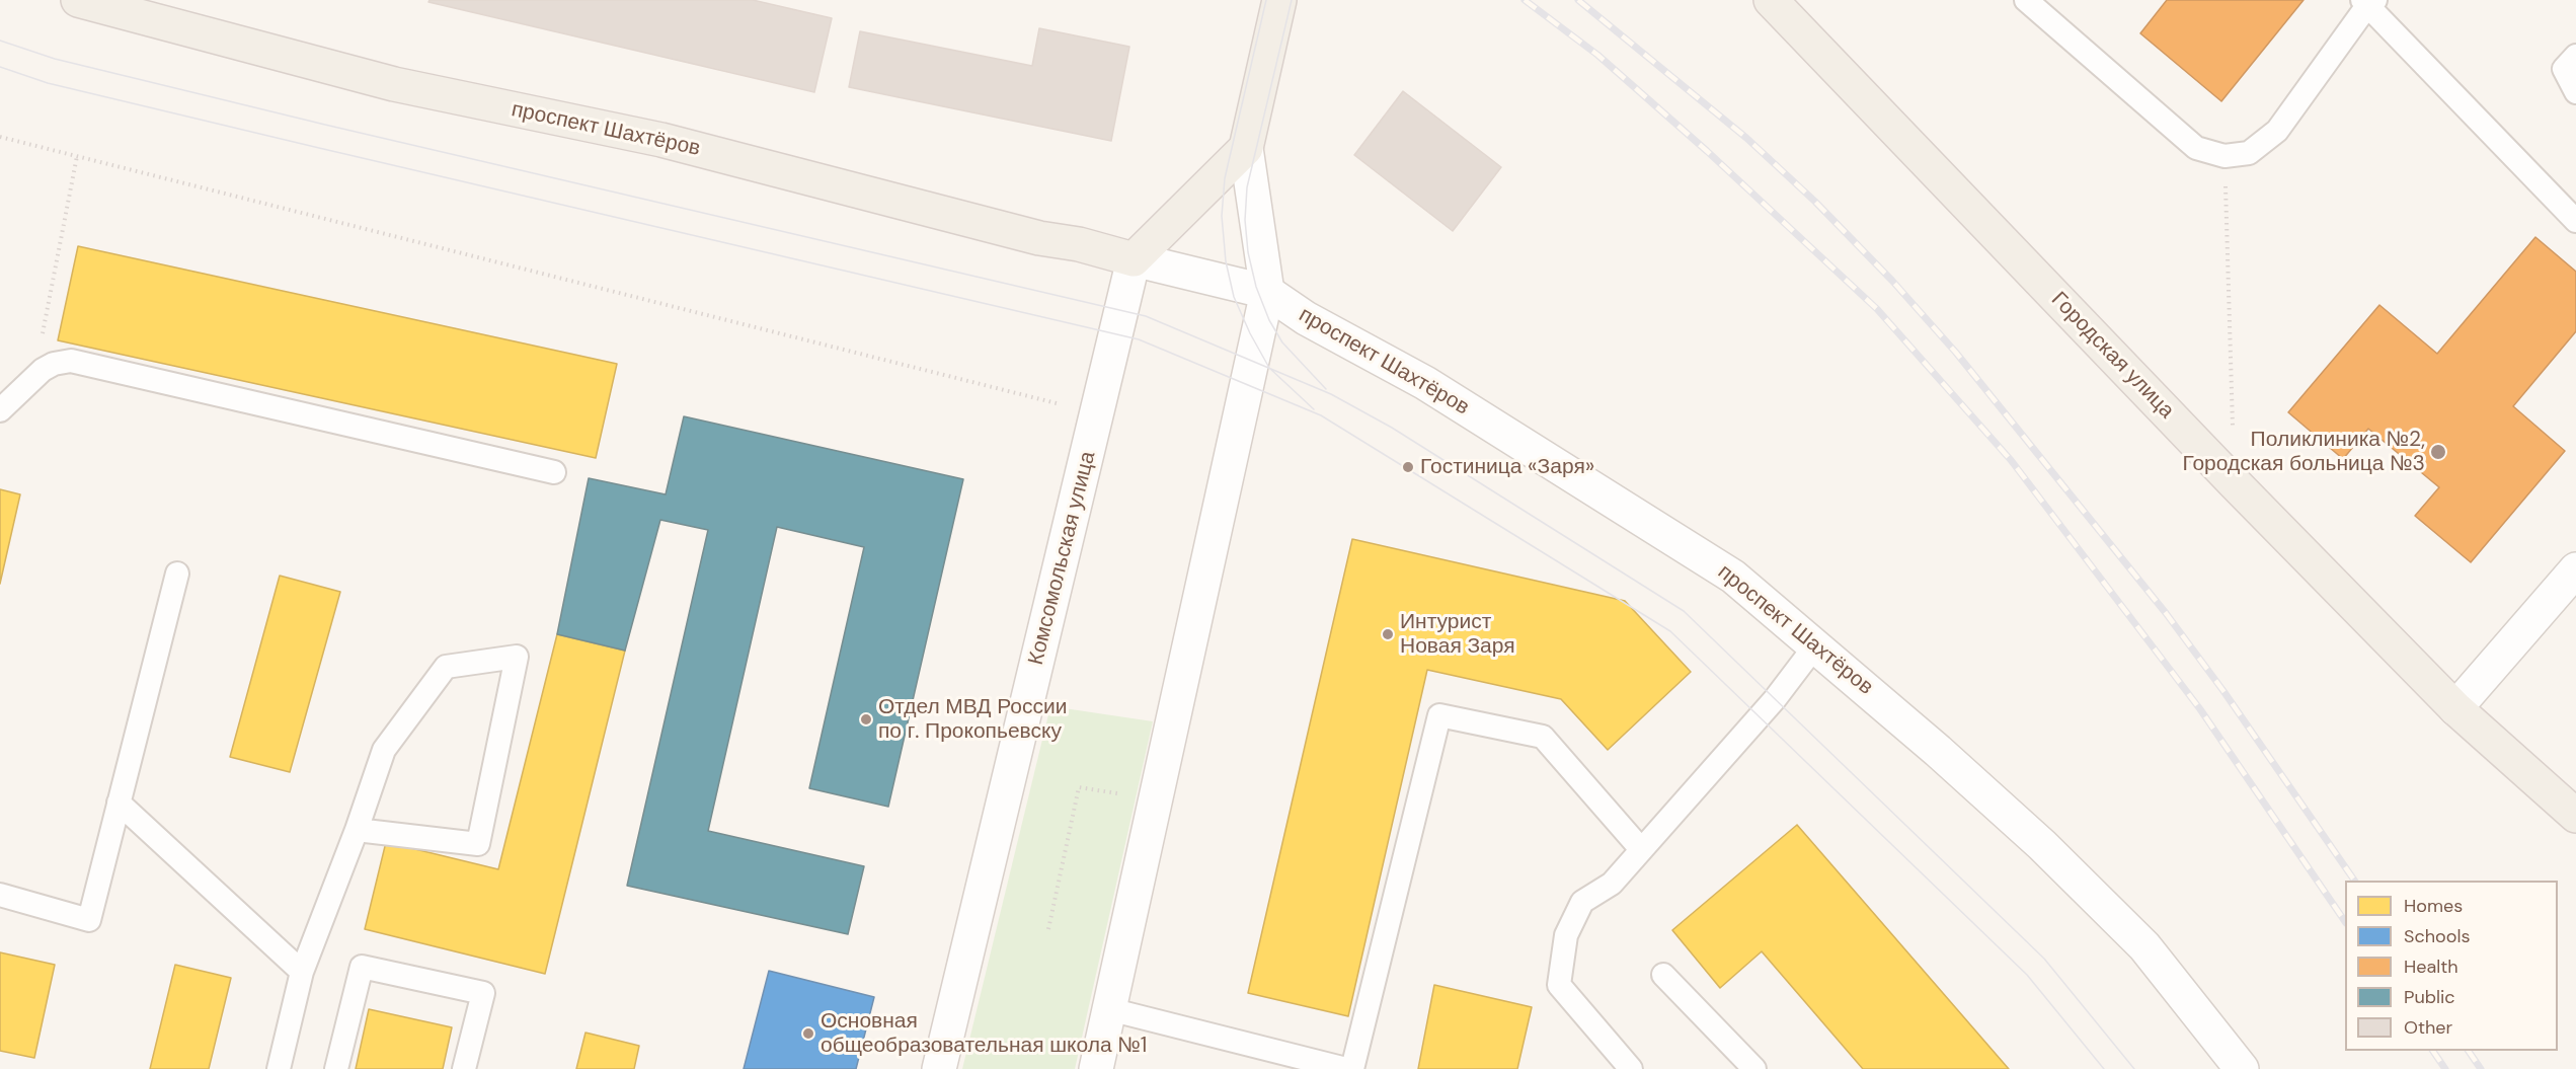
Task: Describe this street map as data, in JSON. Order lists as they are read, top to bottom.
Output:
{
  "streets": {
    "main road": ["проспект Шахтёров", "Городская улица", "Комсомольская улица"]
  },
  "crossings": [
    ["проспект Шахтёров", "Комсомольская улица"]
  ],
  "places": [
    "Поликлиника №2, Городская больница №3",
    "Гостиница «Заря»",
    "Интурист Новая Заря",
    "Отдел МВД России по г. Прокопьевску",
    "Основная общеобразовательная школа №1"
  ],
  "legend": [
    "Homes",
    "Schools",
    "Health",
    "Public",
    "Other"
  ]
}
